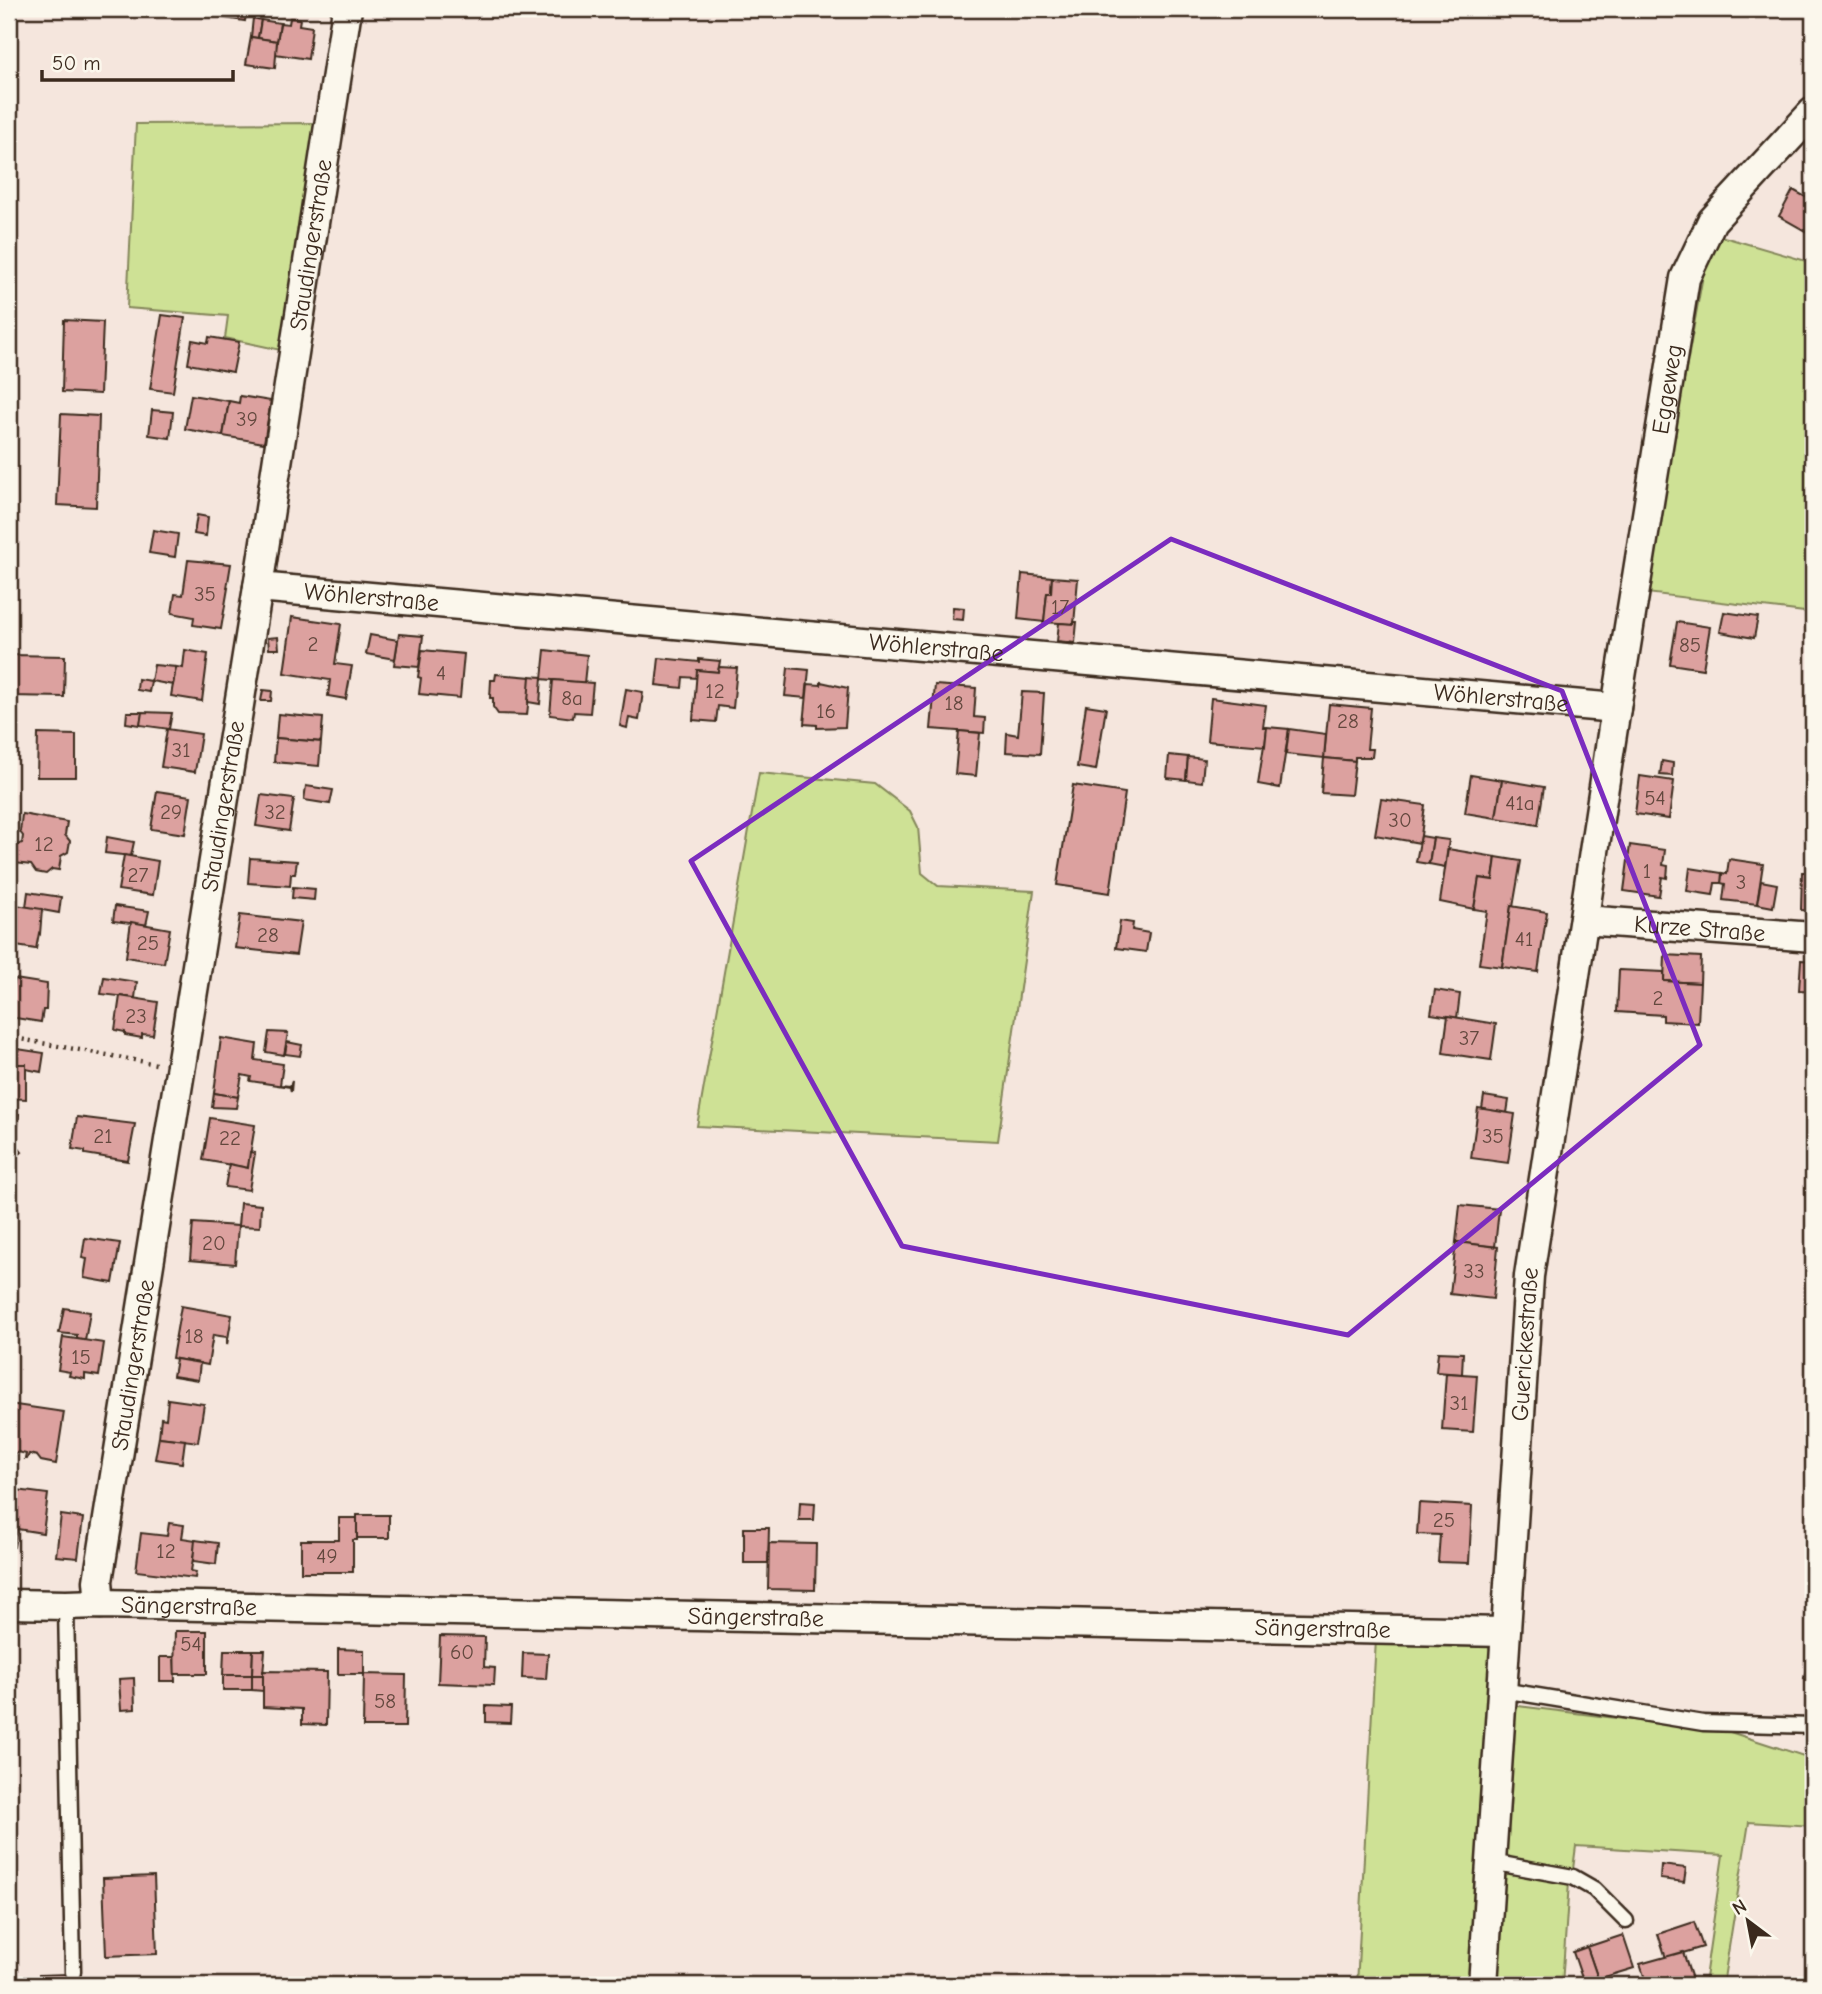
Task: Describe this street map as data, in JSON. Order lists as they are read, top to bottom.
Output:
{
  "streets": {
    "street": [
      "Staudingerstraße",
      "Eggeweg",
      "Wöhlerstraße",
      "Kurze Straße",
      "Guerickestraße",
      "Sängerstraße"
    ]
  },
  "crossings": [
    ["Staudingerstraße", "Wöhlerstraße"],
    ["Staudingerstraße", "Sängerstraße"],
    ["Eggeweg", "Wöhlerstraße"],
    ["Eggeweg", "Guerickestraße"],
    ["Wöhlerstraße", "Guerickestraße"],
    ["Kurze Straße", "Guerickestraße"],
    ["Guerickestraße", "Sängerstraße"]
  ],
  "house_numbers": [
    "39",
    "35",
    "17",
    "2",
    "85",
    "4",
    "12",
    "8a",
    "18",
    "16",
    "28",
    "31",
    "54",
    "41a",
    "29",
    "32",
    "30",
    "12",
    "1",
    "27",
    "3",
    "28",
    "41",
    "25",
    "2",
    "23",
    "37",
    "21",
    "35",
    "22",
    "20",
    "33",
    "18",
    "15",
    "31",
    "25",
    "12",
    "49",
    "54",
    "60",
    "58"
  ],
  "scale_bar": "50 m",
  "north": "top left"
}
